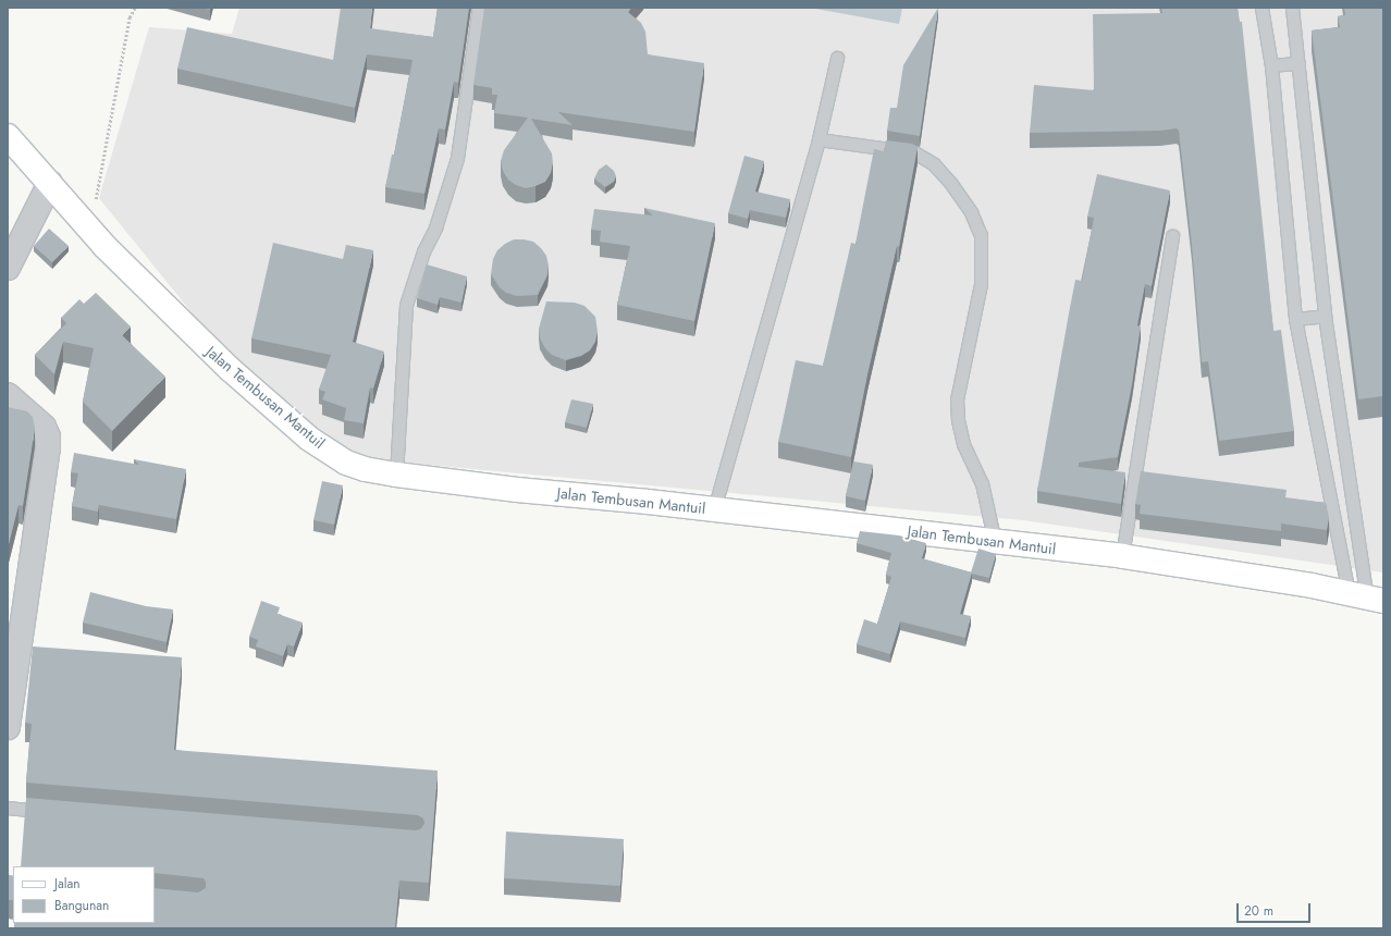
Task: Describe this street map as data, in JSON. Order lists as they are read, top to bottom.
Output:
{
  "streets": {
    "street": ["Jalan Tembusan Mantuil"]
  },
  "legend": ["Jalan", "Bangunan"],
  "scale_bar": "20 m"
}
